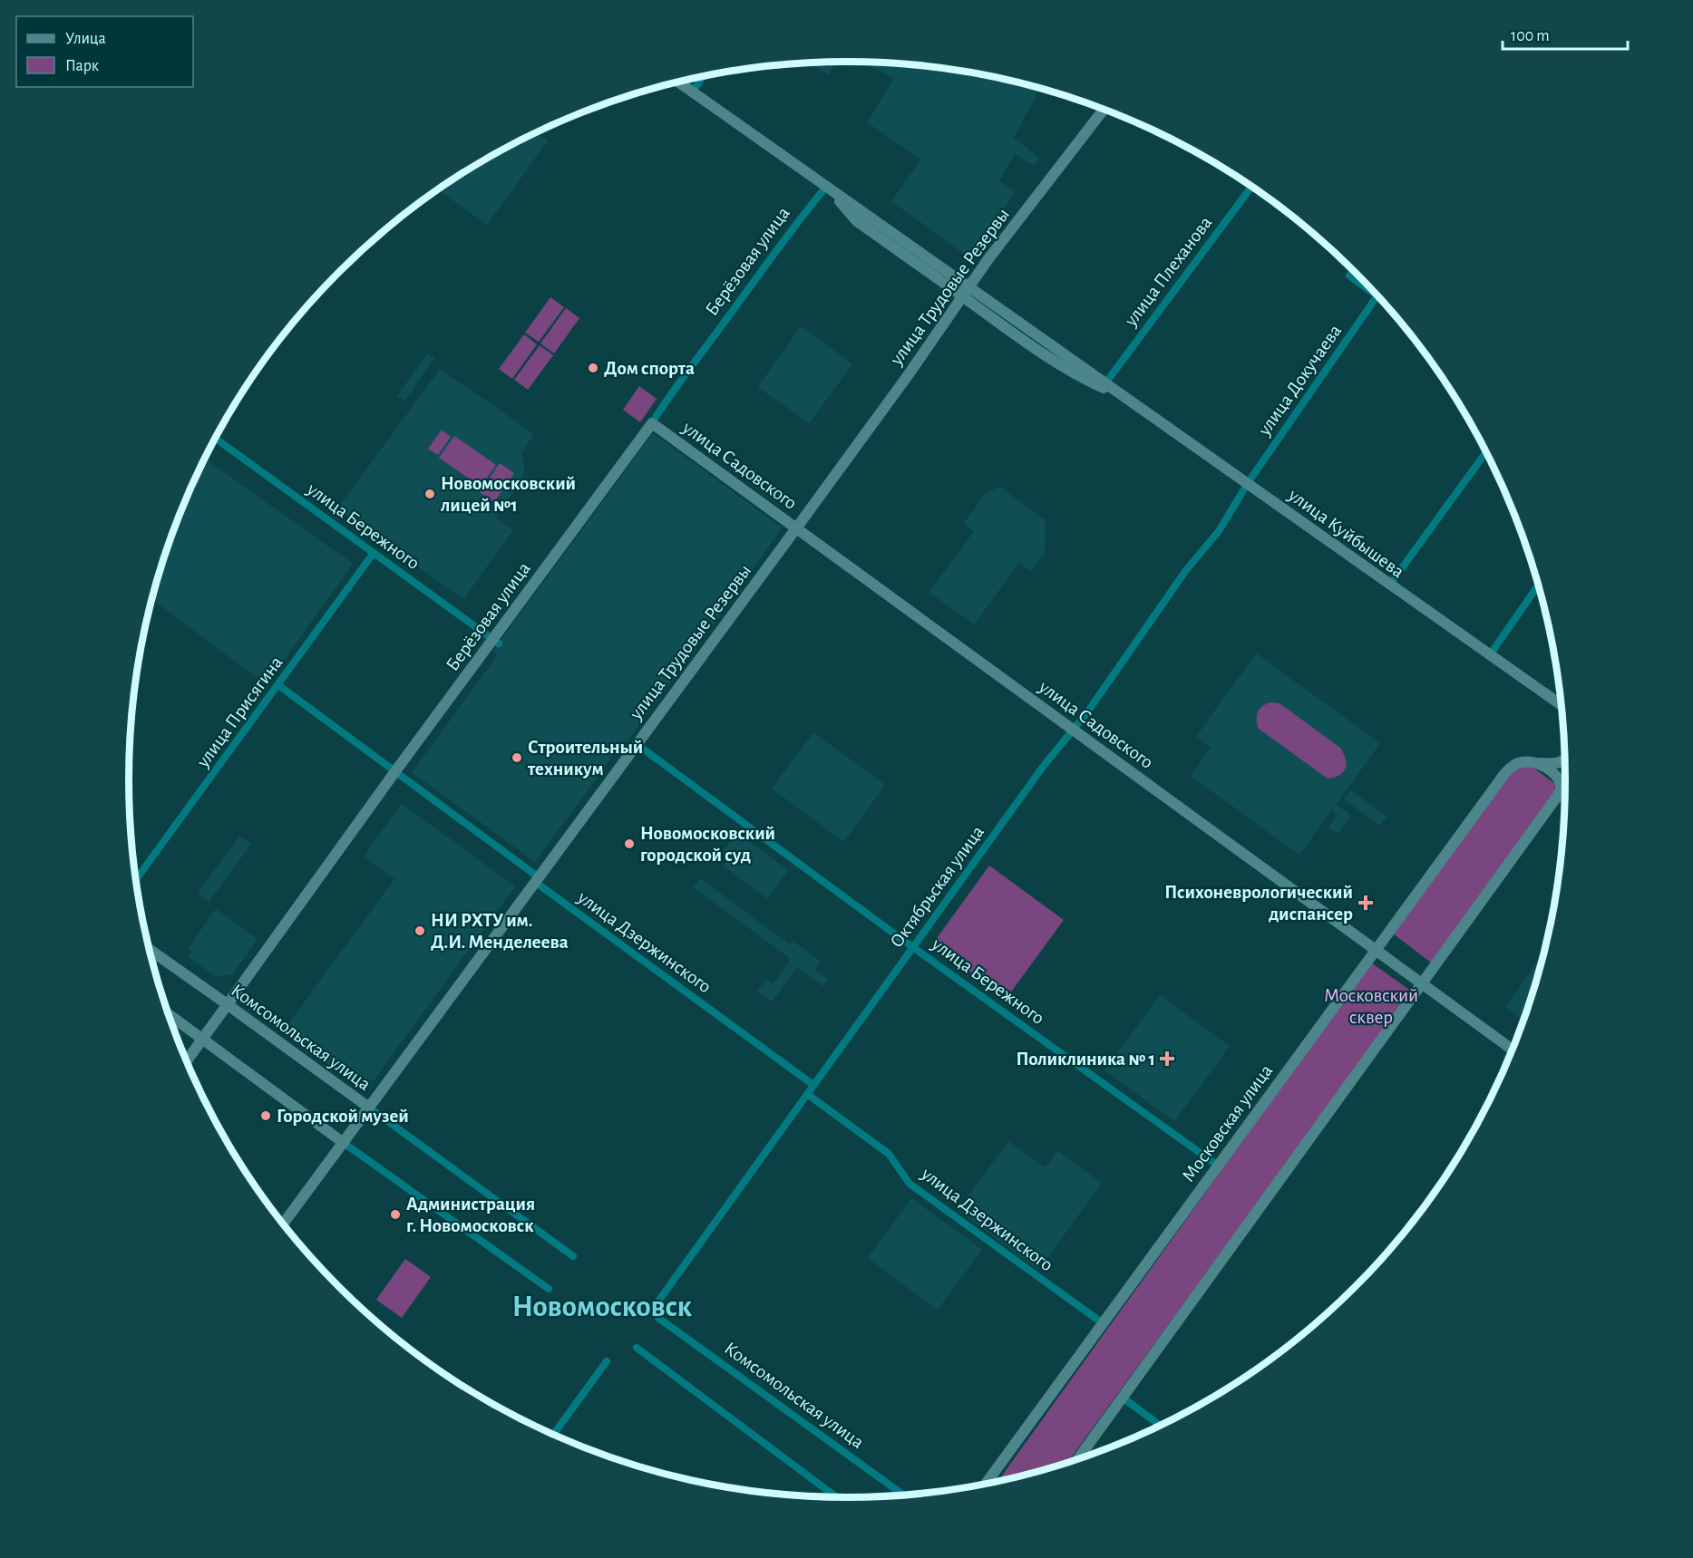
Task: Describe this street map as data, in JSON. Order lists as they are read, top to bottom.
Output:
{
  "streets": {
    "main road": [
      "Берёзовая улица",
      "улица Трудовые Резервы",
      "улица Садовского",
      "улица Куйбышева",
      "Комсомольская улица",
      "Московская улица"
    ],
    "street": [
      "улица Плеханова",
      "улица Докучаева",
      "улица Бережного",
      "улица Присягина",
      "Октябрьская улица",
      "улица Дзержинского"
    ]
  },
  "crossings": [
    ["Берёзовая улица", "улица Садовского"],
    ["Берёзовая улица", "улица Бережного"],
    ["Берёзовая улица", "улица Дзержинского"],
    ["Берёзовая улица", "Комсомольская улица"],
    ["улица Плеханова", "улица Куйбышева"],
    ["улица Трудовые Резервы", "улица Садовского"],
    ["улица Трудовые Резервы", "улица Бережного"],
    ["улица Трудовые Резервы", "улица Куйбышева"],
    ["улица Трудовые Резервы", "улица Дзержинского"],
    ["улица Трудовые Резервы", "Комсомольская улица"],
    ["улица Докучаева", "улица Куйбышева"],
    ["улица Докучаева", "Октябрьская улица"],
    ["улица Садовского", "Октябрьская улица"],
    ["улица Садовского", "Московская улица"],
    ["улица Бережного", "улица Присягина"],
    ["улица Бережного", "Октябрьская улица"],
    ["улица Бережного", "Московская улица"],
    ["улица Куйбышева", "Октябрьская улица"],
    ["улица Присягина", "улица Дзержинского"],
    ["Октябрьская улица", "улица Дзержинского"],
    ["улица Дзержинского", "Московская улица"]
  ],
  "districts": ["Новомосковск"],
  "parks": ["Московский сквер"],
  "places": {
    "other": [
      "Дом спорта",
      "Новомосковский лицей №1",
      "Строительный техникум",
      "Новомосковский городской суд",
      "НИ РХТУ им. Д.И. Менделеева",
      "Городской музей",
      "Администрация г. Новомосковск"
    ],
    "health": ["Психоневрологический диспансер", "Поликлиника № 1"]
  },
  "legend": ["Улица", "Парк"],
  "scale_bar": "100 m"
}
